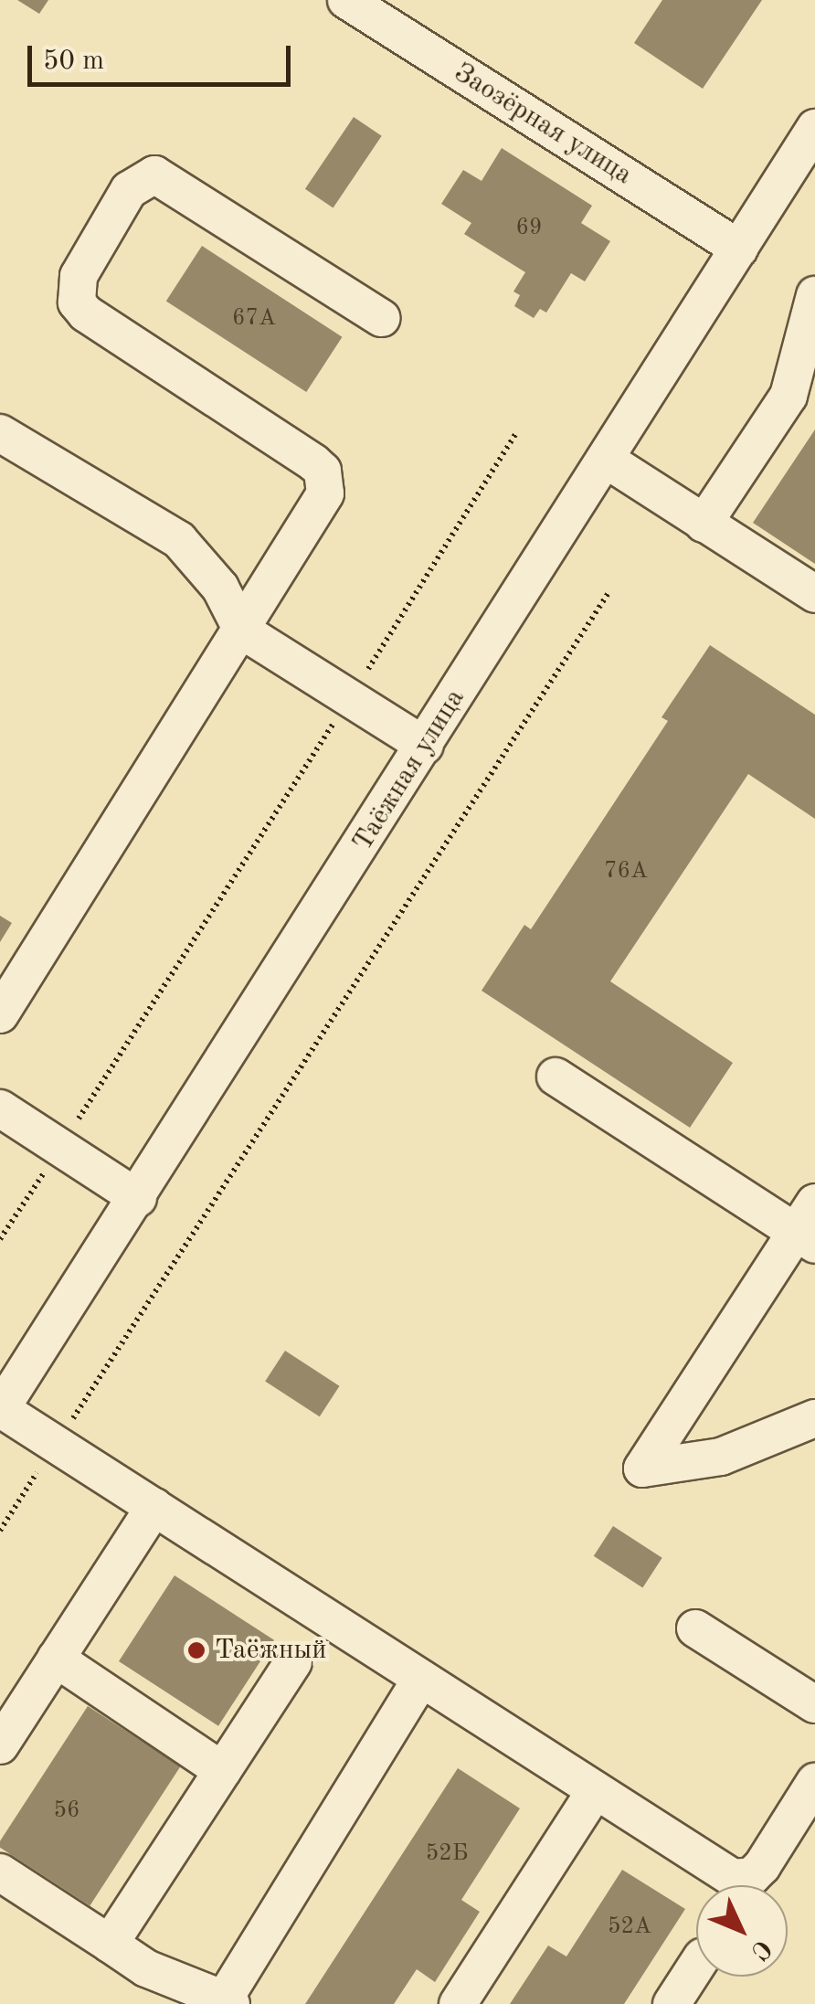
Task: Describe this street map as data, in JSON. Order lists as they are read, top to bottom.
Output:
{
  "streets": {
    "street": ["Заозёрная улица", "Таёжная улица"]
  },
  "crossings": [
    ["Заозёрная улица", "Таёжная улица"]
  ],
  "places": ["Таёжный"],
  "house_numbers": [
    "69",
    "67А",
    "76А",
    "56",
    "52Б",
    "52А"
  ],
  "scale_bar": "50 m",
  "north": "bottom right"
}
